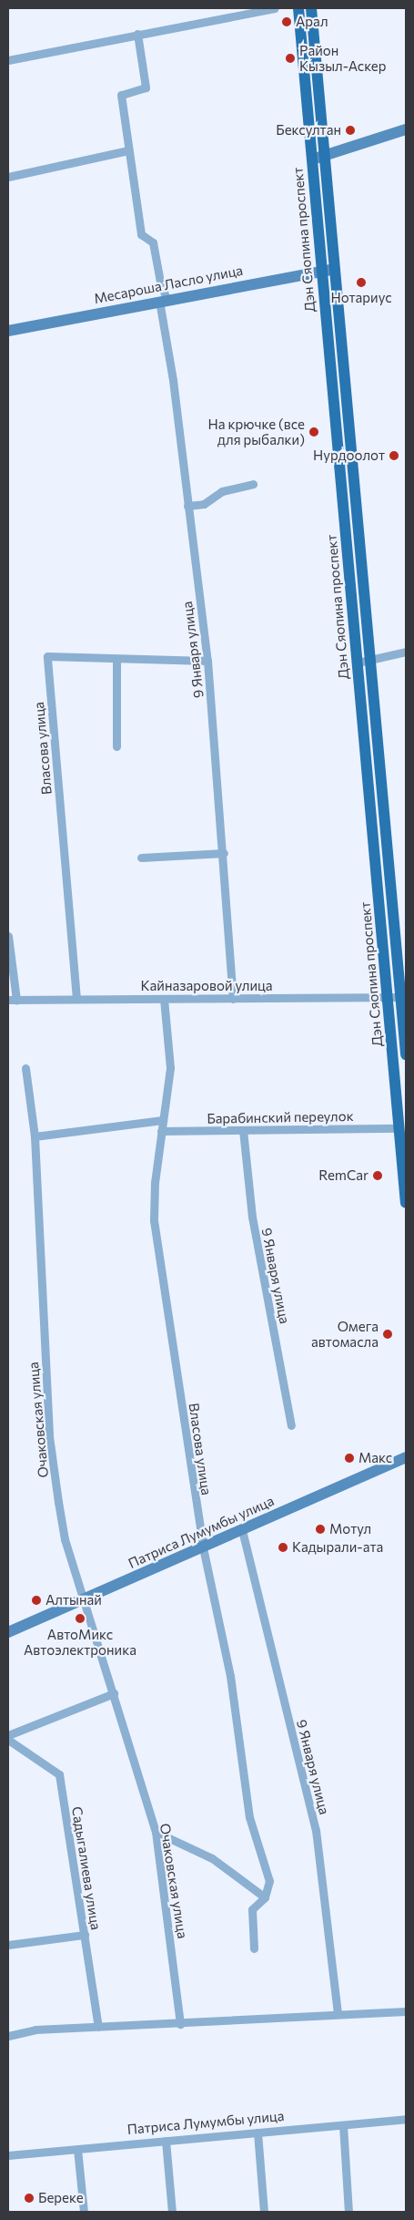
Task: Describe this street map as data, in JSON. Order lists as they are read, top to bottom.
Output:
{
  "streets": {
    "main road": ["Дэн Сяопина проспект"],
    "street": [
      "Месароша Ласло улица",
      "9 Января улица",
      "Власова улица",
      "Кайназаровой улица",
      "Барабинский переулок",
      "Очаковская улица",
      "Патриса Лумумбы улица",
      "Садыгалиева улица"
    ]
  },
  "crossings": [
    ["Дэн Сяопина проспект", "Месароша Ласло улица"],
    ["Дэн Сяопина проспект", "Кайназаровой улица"],
    ["Дэн Сяопина проспект", "Барабинский переулок"],
    ["Месароша Ласло улица", "9 Января улица"],
    ["9 Января улица", "Власова улица"],
    ["9 Января улица", "Кайназаровой улица"],
    ["9 Января улица", "Барабинский переулок"],
    ["9 Января улица", "Патриса Лумумбы улица"],
    ["Власова улица", "Кайназаровой улица"],
    ["Власова улица", "Барабинский переулок"],
    ["Власова улица", "Патриса Лумумбы улица"],
    ["Очаковская улица", "Патриса Лумумбы улица"]
  ],
  "places": [
    "Арал",
    "Район Кызыл-Аскер",
    "Бексултан",
    "Нотариус",
    "На крючке (все для рыбалки)",
    "Нурдоолот",
    "RemCar",
    "Омега автомасла",
    "Макс",
    "Мотул",
    "Кадырали-ата",
    "Алтынай",
    "АвтоМикс Автоэлектроника",
    "Береке"
  ]
}
